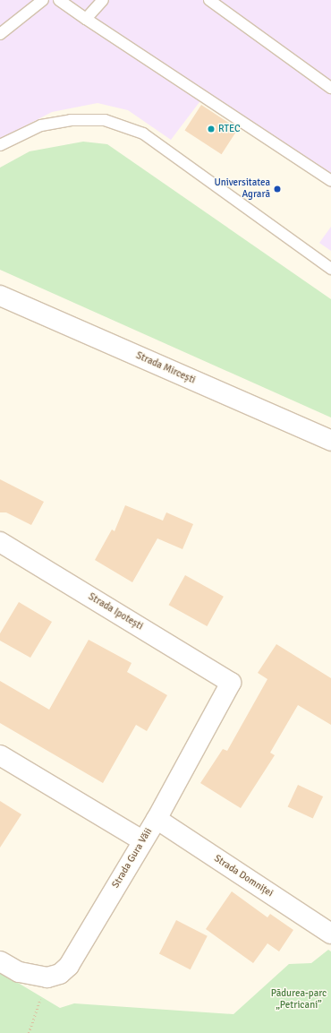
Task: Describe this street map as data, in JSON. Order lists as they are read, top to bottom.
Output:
{
  "streets": {
    "street": [
      "Strada Mircești",
      "Strada Ipotești",
      "Strada Gura Văii",
      "Strada Domniței"
    ]
  },
  "crossings": [
    ["Strada Ipotești", "Strada Gura Văii"],
    ["Strada Gura Văii", "Strada Domniței"]
  ],
  "parks": ["Pădurea-parc „Petricani”"],
  "places": ["RTEC", "Universitatea Agrară"]
}
